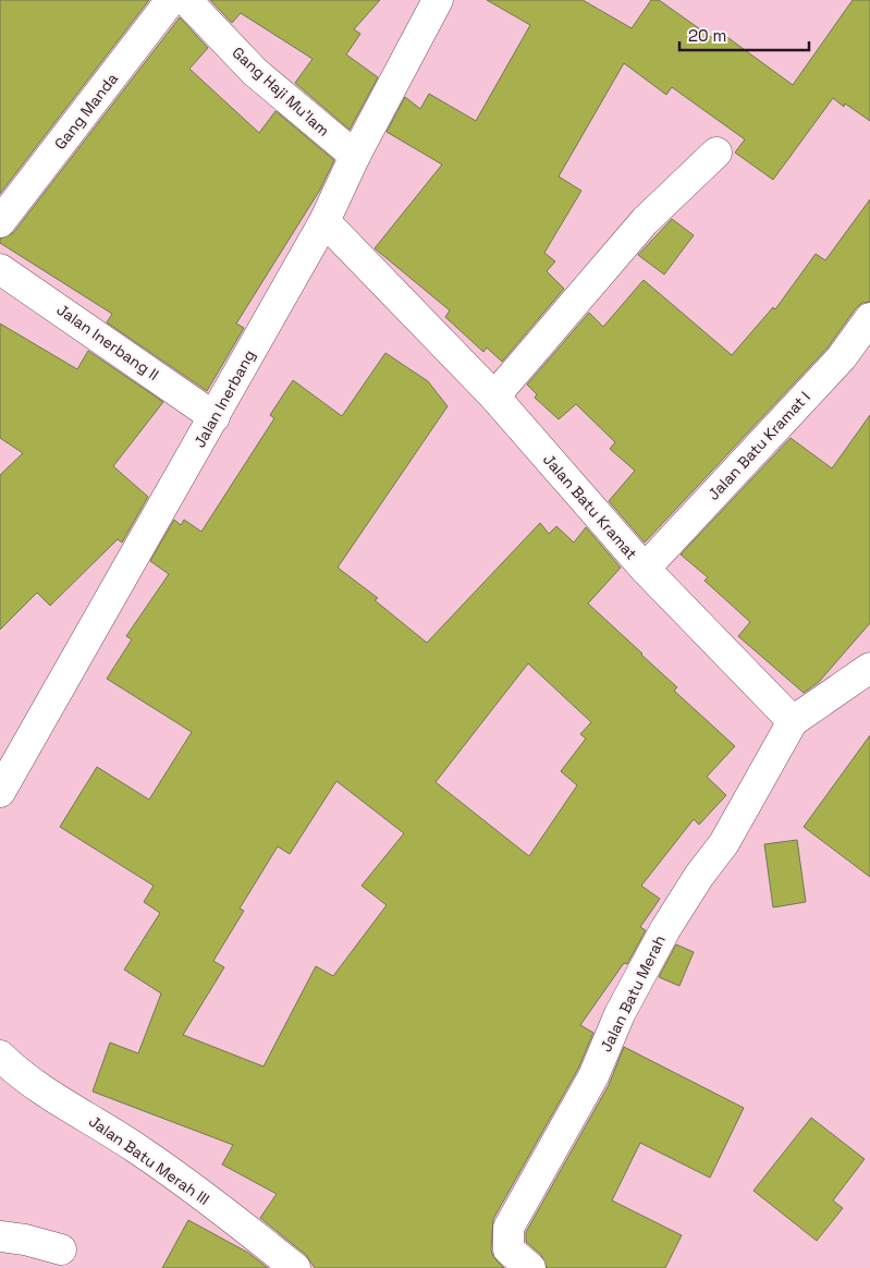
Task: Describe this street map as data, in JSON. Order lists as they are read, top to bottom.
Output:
{
  "streets": {
    "street": [
      "Gang Haji Mu'lam",
      "Gang Manda",
      "Jalan Inerbang II",
      "Jalan Inerbang",
      "Jalan Batu Kramat I",
      "Jalan Batu Kramat",
      "Jalan Batu Merah",
      "Jalan Batu Merah III"
    ]
  },
  "crossings": [
    ["Gang Haji Mu'lam", "Jalan Inerbang"],
    ["Jalan Inerbang II", "Jalan Inerbang"],
    ["Jalan Inerbang", "Jalan Batu Kramat"],
    ["Jalan Batu Kramat I", "Jalan Batu Kramat"],
    ["Jalan Batu Kramat", "Jalan Batu Merah"]
  ],
  "scale_bar": "20 m"
}
